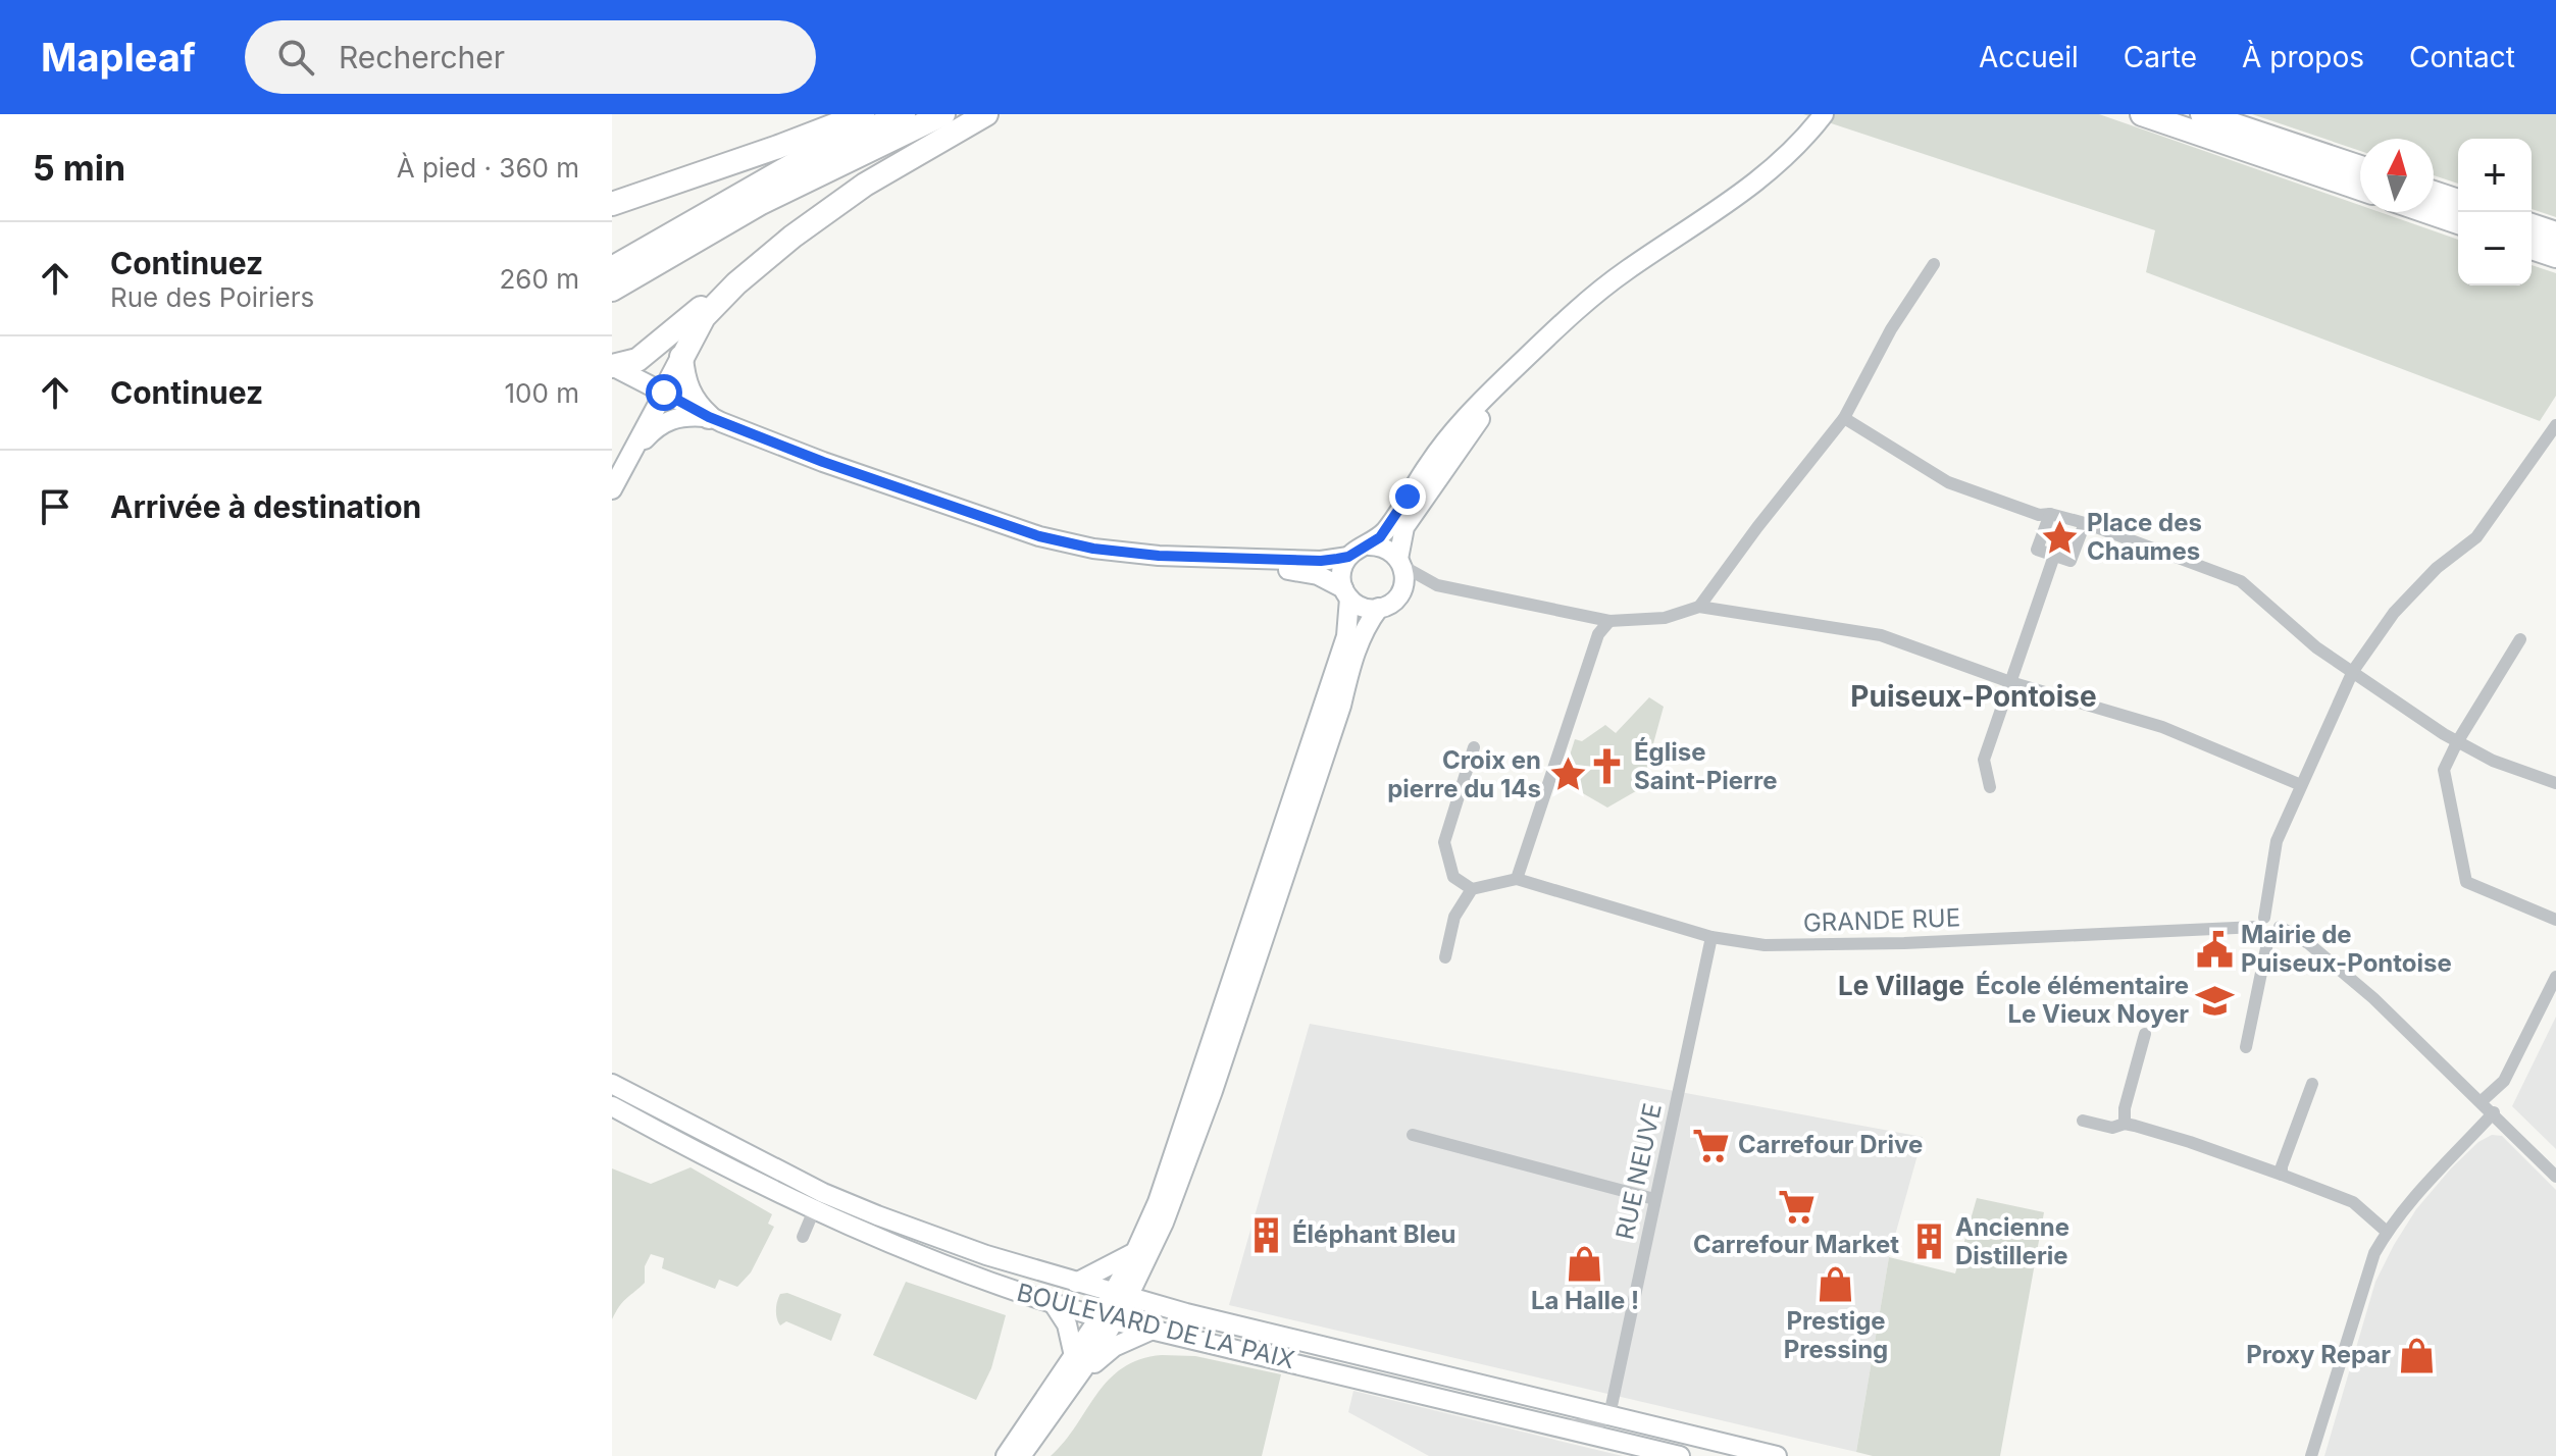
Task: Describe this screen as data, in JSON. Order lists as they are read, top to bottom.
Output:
{
  "streets": {
    "main road": ["BOULEVARD DE LA PAIX"],
    "street": ["GRANDE RUE", "RUE NEUVE"]
  },
  "crossings": [
    ["GRANDE RUE", "RUE NEUVE"],
    ["RUE NEUVE", "BOULEVARD DE LA PAIX"]
  ],
  "districts": ["Puiseux-Pontoise", "Le Village"],
  "places": {
    "place": ["Place des Chaumes", "Croix en pierre du 14s"],
    "church": ["Église Saint-Pierre"],
    "public building": ["Mairie de Puiseux-Pontoise"],
    "school or university": ["École élémentaire Le Vieux Noyer"],
    "supermarket": ["Carrefour Drive", "Carrefour Market"],
    "building": ["Éléphant Bleu", "Ancienne Distillerie"],
    "shop": ["La Halle !", "Prestige Pressing", "Proxy Repar"]
  },
  "north": "top",
  "page": {
    "header": "Mapleaf",
    "search": "Rechercher",
    "nav": [
      "Accueil",
      "Carte",
      "À propos",
      "Contact"
    ],
    "heading": ["5 min", "À pied · 360 m"],
    "map_buttons": ["+", "−"],
    "list": [
      ["Continuez", "Rue des Poiriers", "260 m"],
      ["Continuez", "100 m"],
      "Arrivée à destination"
    ]
  }
}
